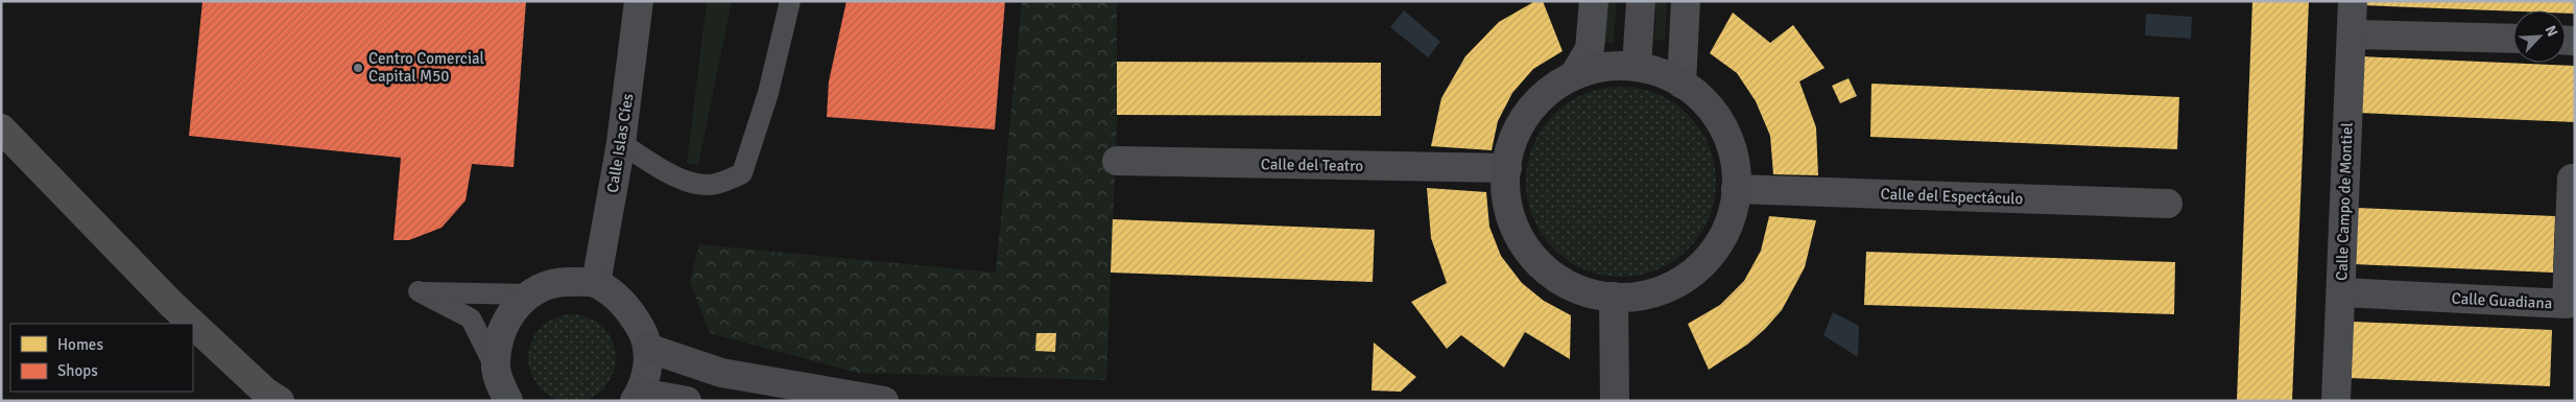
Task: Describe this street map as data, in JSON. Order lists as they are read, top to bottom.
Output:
{
  "streets": {
    "street": [
      "Calle Islas Cíes",
      "Calle del Teatro",
      "Calle del Espectáculo",
      "Calle Campo de Montiel",
      "Calle Guadiana"
    ]
  },
  "crossings": [
    ["Calle Campo de Montiel", "Calle Guadiana"]
  ],
  "places": ["Centro Comercial Capital M50"],
  "legend": ["Homes", "Shops"],
  "north": "top right"
}
